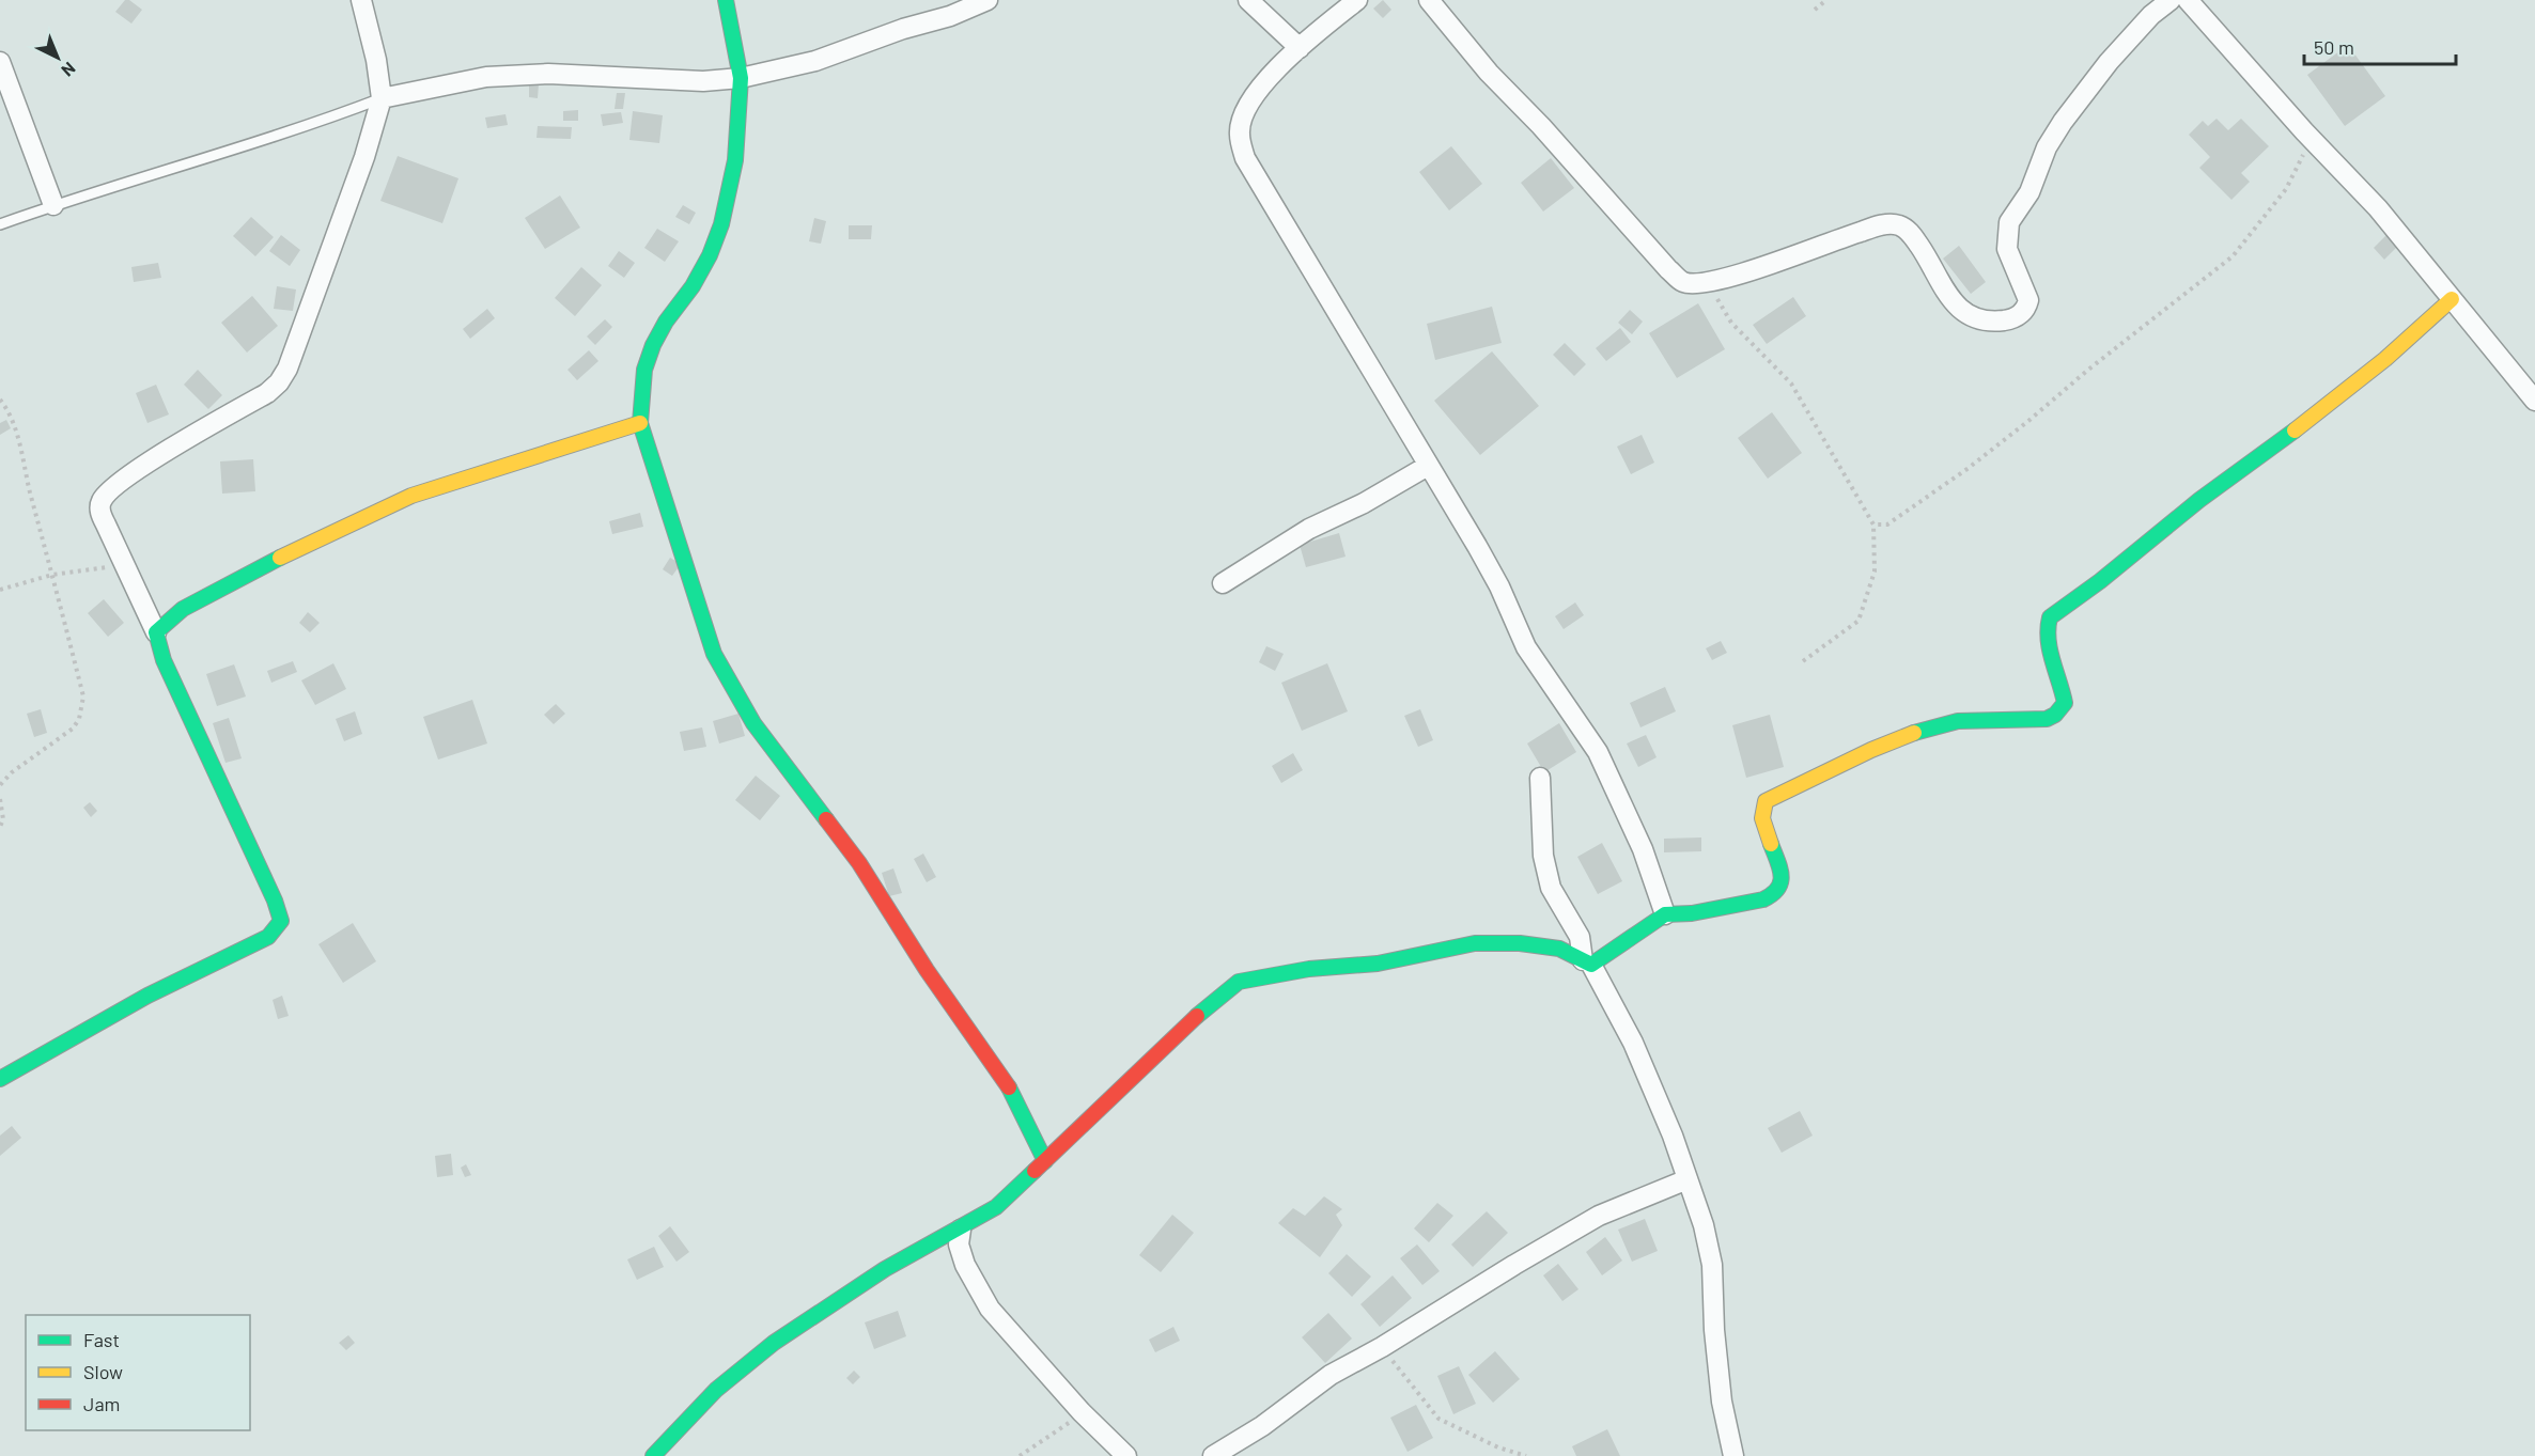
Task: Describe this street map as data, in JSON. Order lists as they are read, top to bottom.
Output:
{
  "legend": ["Fast", "Slow", "Jam"],
  "scale_bar": "50 m",
  "north": "bottom right"
}
